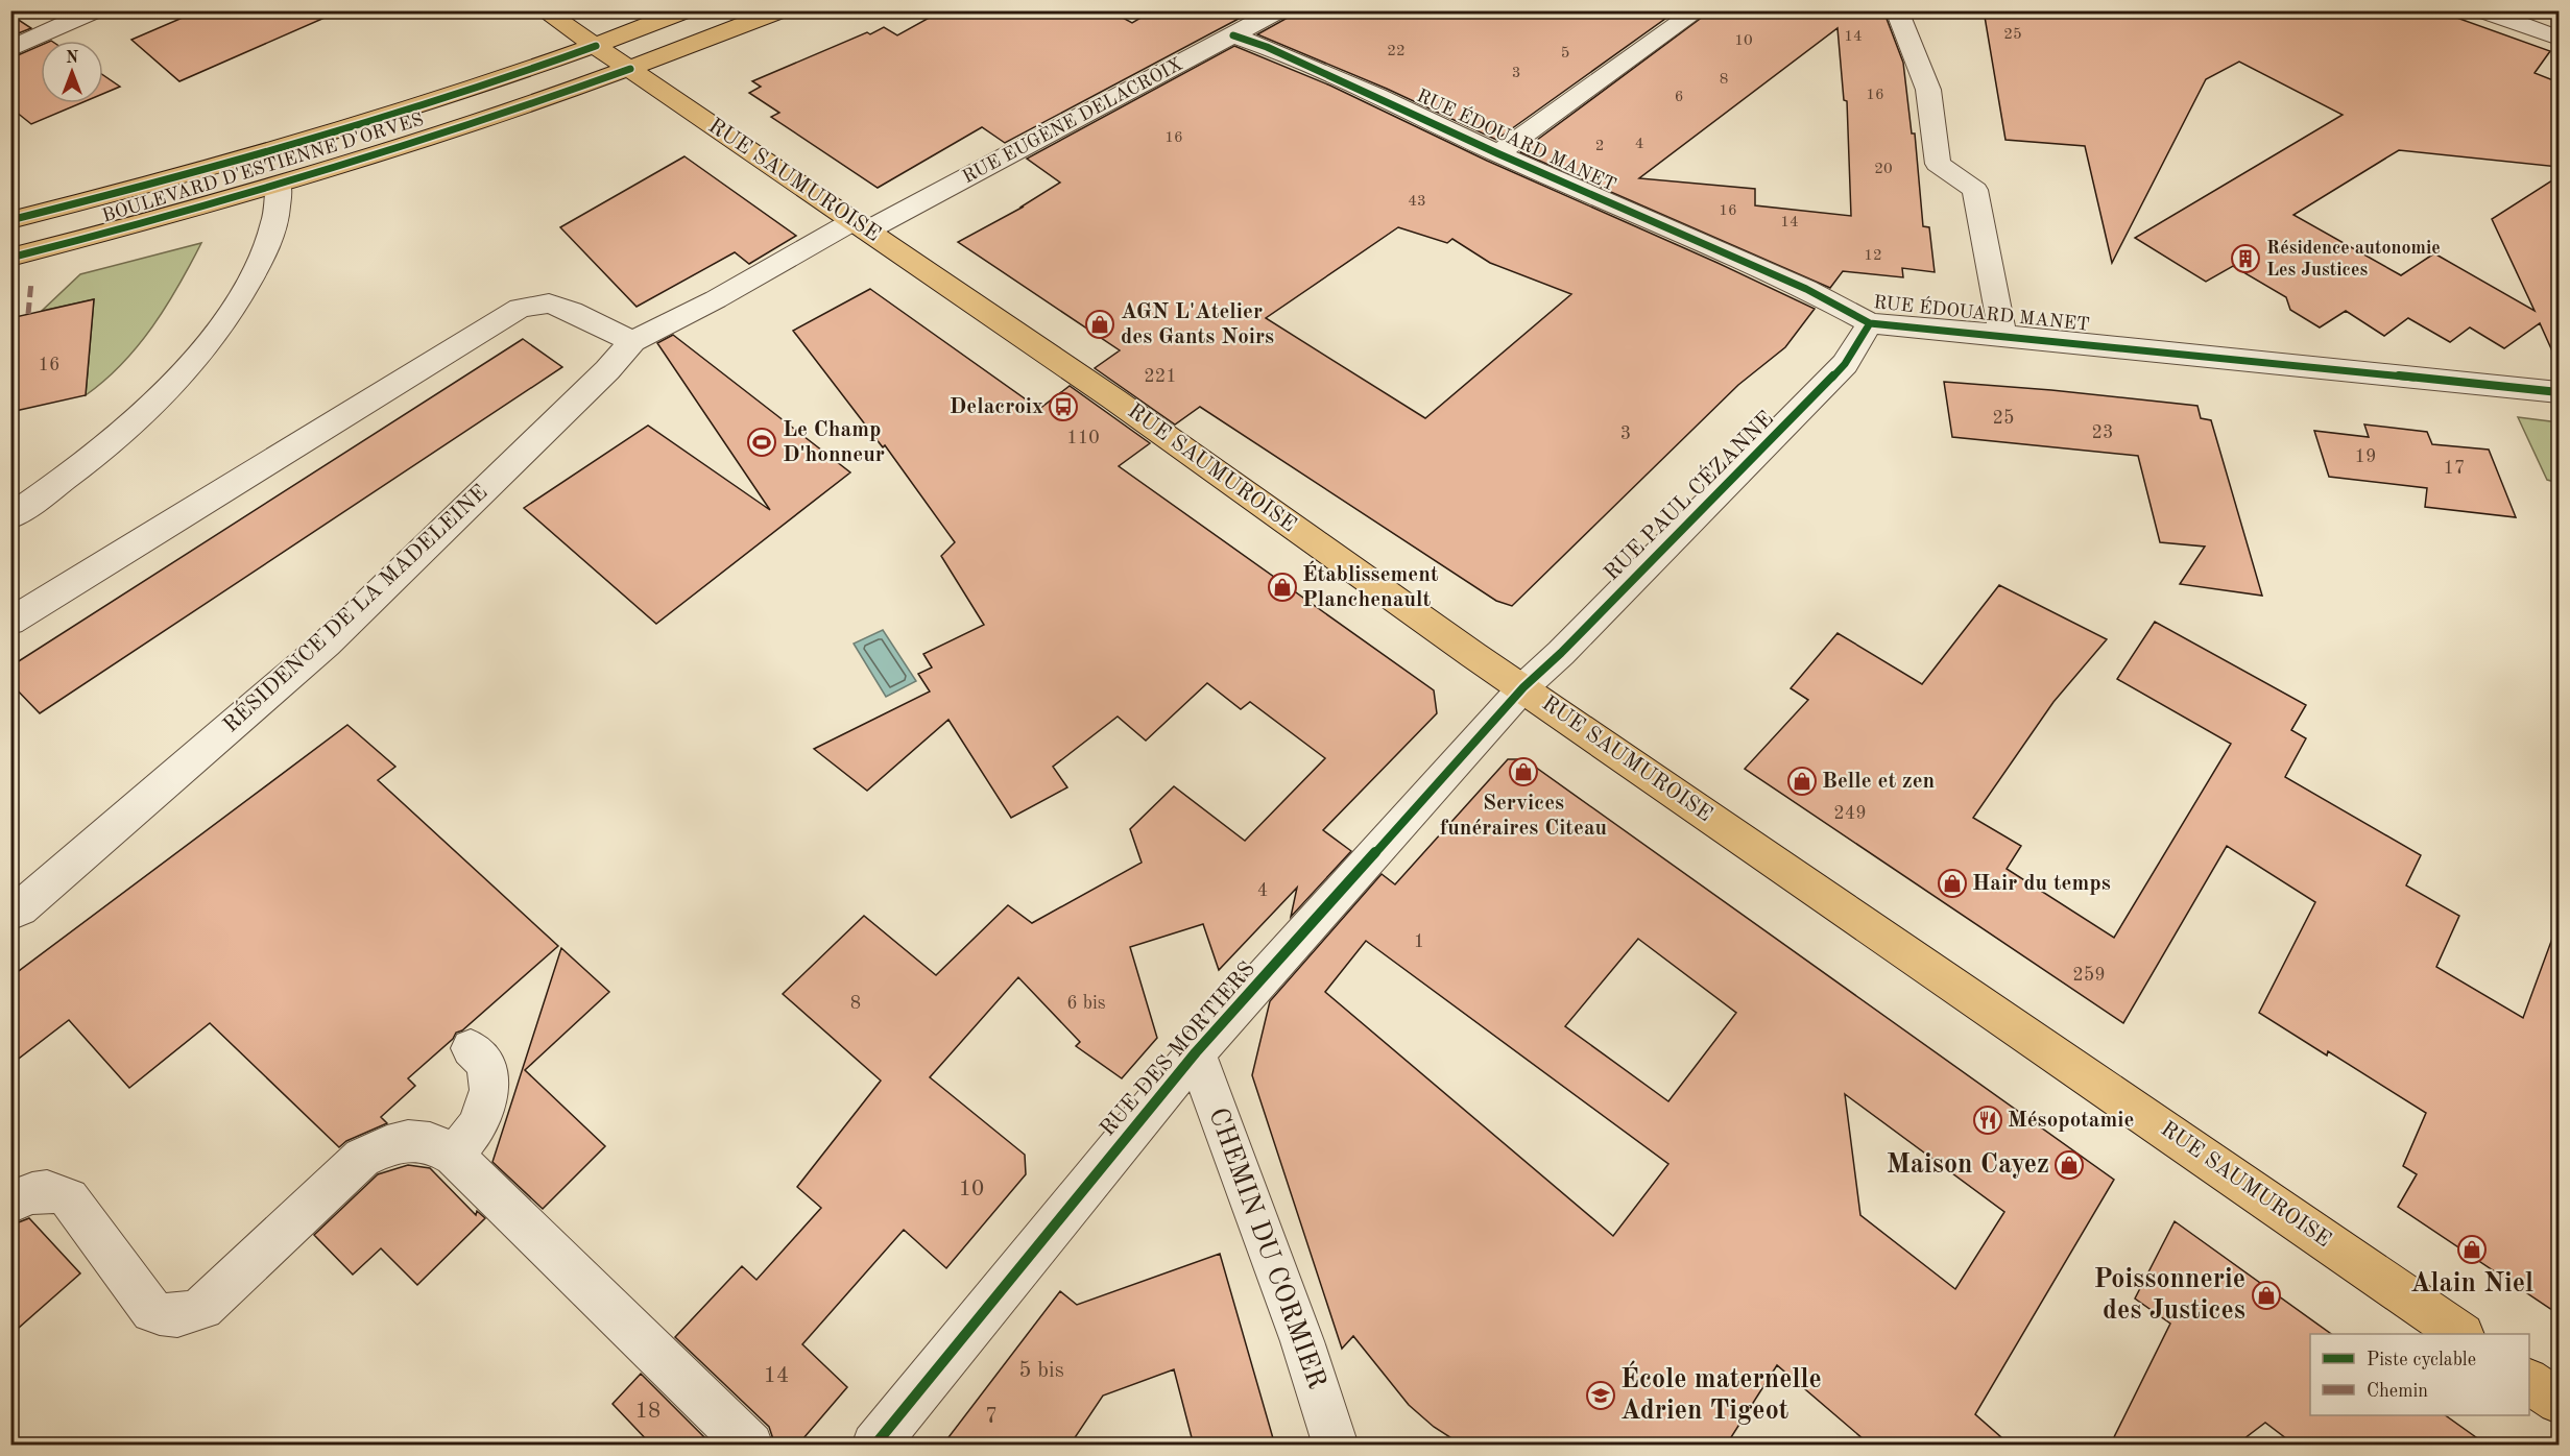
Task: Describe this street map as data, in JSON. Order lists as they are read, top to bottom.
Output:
{
  "streets": {
    "main road": ["BOULEVARD D'ESTIENNE D'ORVES", "RUE SAUMUROISE"],
    "street": [
      "RUE EUGÈNE DELACROIX",
      "RUE ÉDOUARD MANET",
      "RUE PAUL CÉZANNE",
      "RÉSIDENCE DE LA MADELEINE",
      "RUE DES MORTIERS",
      "CHEMIN DU CORMIER"
    ]
  },
  "crossings": [
    ["RUE EUGÈNE DELACROIX", "RUE ÉDOUARD MANET"],
    ["RUE EUGÈNE DELACROIX", "RUE SAUMUROISE"],
    ["RUE EUGÈNE DELACROIX", "RÉSIDENCE DE LA MADELEINE"],
    ["RUE ÉDOUARD MANET", "RUE PAUL CÉZANNE"],
    ["BOULEVARD D'ESTIENNE D'ORVES", "RUE SAUMUROISE"],
    ["RUE SAUMUROISE", "RUE PAUL CÉZANNE"],
    ["RUE SAUMUROISE", "RÉSIDENCE DE LA MADELEINE"],
    ["RUE SAUMUROISE", "RUE DES MORTIERS"],
    ["RUE PAUL CÉZANNE", "RUE DES MORTIERS"],
    ["RUE DES MORTIERS", "CHEMIN DU CORMIER"]
  ],
  "places": {
    "building": ["Résidence autonomie Les Justices"],
    "shop": [
      "AGN L'Atelier des Gants Noirs",
      "Établissement Planchenault",
      "Services funéraires Citeau",
      "Belle et zen",
      "Hair du temps",
      "Maison Cayez",
      "Alain Niel",
      "Poissonnerie des Justices"
    ],
    "bus stop": ["Delacroix"],
    "sports": ["Le Champ D'honneur"],
    "restaurant": ["Mésopotamie"],
    "school or university": ["École maternelle Adrien Tigeot"]
  },
  "house_numbers": [
    "25",
    "14",
    "10",
    "22",
    "5",
    "3",
    "8",
    "16",
    "6",
    "16",
    "4",
    "2",
    "20",
    "43",
    "16",
    "14",
    "12",
    "16",
    "221",
    "25",
    "23",
    "3",
    "110",
    "19",
    "17",
    "249",
    "4",
    "1",
    "259",
    "8",
    "6 bis",
    "10",
    "5 bis",
    "14",
    "18",
    "7"
  ],
  "legend": ["Piste cyclable", "Chemin"],
  "north": "top"
}
